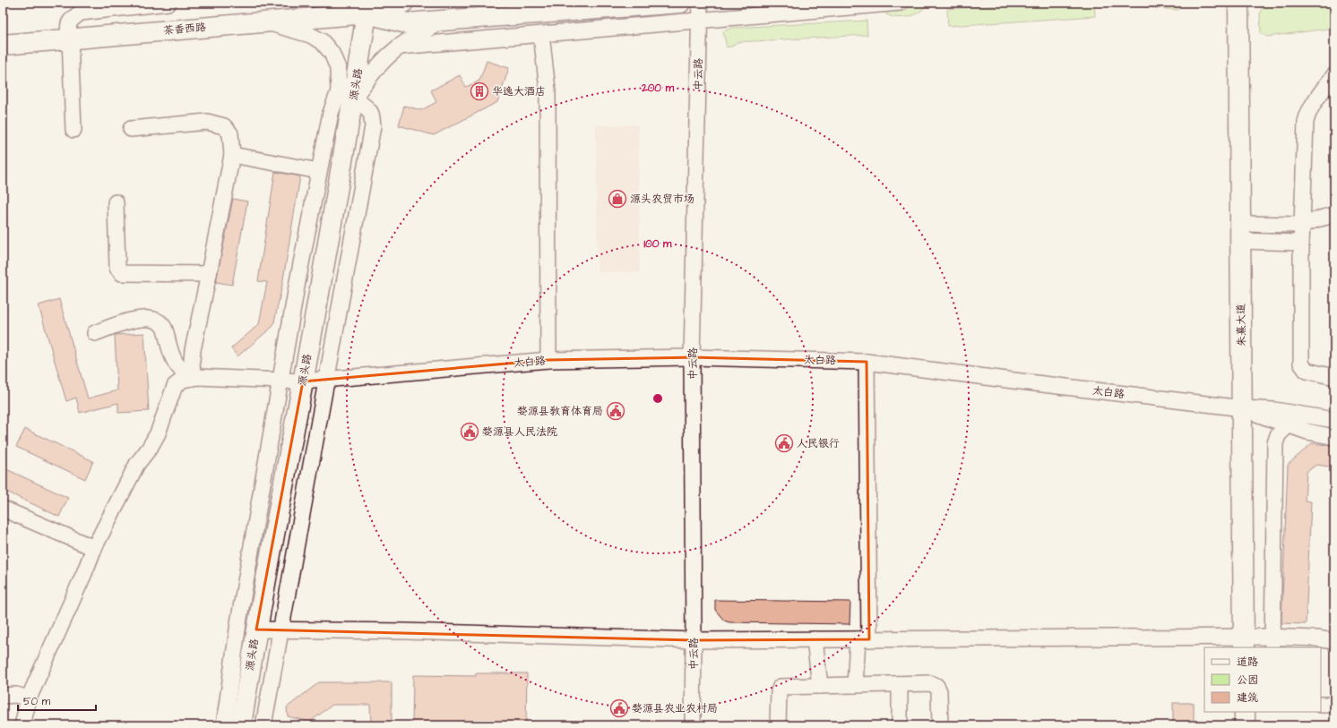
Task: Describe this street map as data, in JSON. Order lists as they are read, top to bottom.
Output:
{
  "streets": {
    "main road": ["茶香西路", "源头路", "朱熹大道"],
    "street": ["中云路", "太白路"]
  },
  "crossings": [
    ["茶香西路", "源头路"],
    ["中云路", "太白路"],
    ["源头路", "太白路"],
    ["朱熹大道", "太白路"]
  ],
  "places": {
    "building": ["华逸大酒店"],
    "shop": ["源头农贸市场"],
    "public building": [
      "婺源县教育体育局",
      "婺源县人民法院",
      "人民银行",
      "婺源县农业农村局"
    ]
  },
  "legend": ["道路", "公园", "建筑"],
  "scale_bar": "50 m",
  "rings": ["200 m", "100 m"]
}
